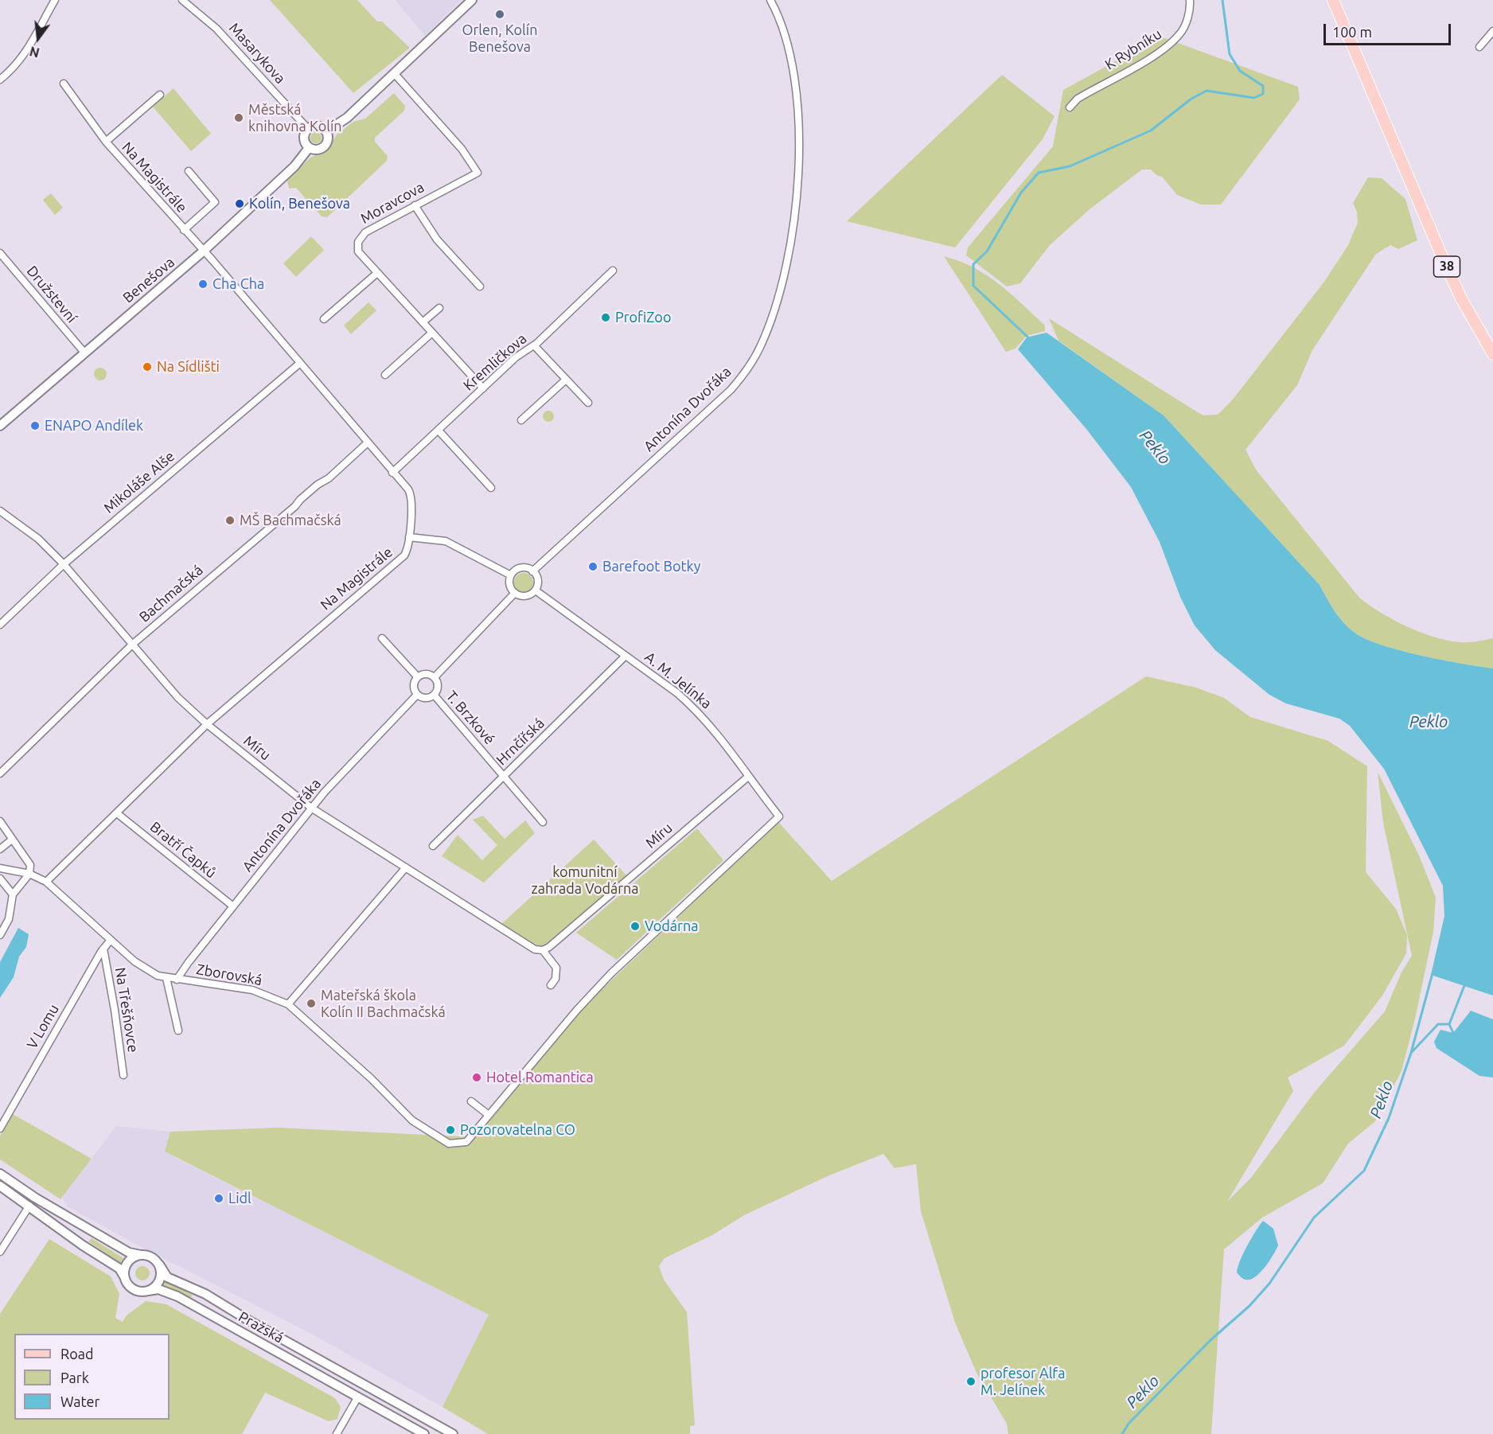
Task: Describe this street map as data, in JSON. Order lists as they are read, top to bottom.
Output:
{
  "streets": {
    "main road": ["38"],
    "street": [
      "K Rybníku",
      "Masarykova",
      "Na Magistrále",
      "Moravcova",
      "Benešova",
      "Družstevní",
      "Kremličkova",
      "Antonína Dvořáka",
      "Mikoláše Alše",
      "Bachmačská",
      "A. M. Jelínka",
      "T. Brzkové",
      "Hrnčířská",
      "Míru",
      "Bratří Čapků",
      "Zborovská",
      "Na Třešňovce",
      "V Lomu",
      "Pražská"
    ]
  },
  "crossings": [
    ["Masarykova", "Benešova"],
    ["Na Magistrále", "Benešova"],
    ["Na Magistrále", "Kremličkova"],
    ["Na Magistrále", "Mikoláše Alše"],
    ["Na Magistrále", "Bachmačská"],
    ["Na Magistrále", "Míru"],
    ["Na Magistrále", "Bratří Čapků"],
    ["Na Magistrále", "Zborovská"],
    ["Moravcova", "Benešova"],
    ["Moravcova", "Kremličkova"],
    ["Benešova", "Družstevní"],
    ["Antonína Dvořáka", "A. M. Jelínka"],
    ["Antonína Dvořáka", "T. Brzkové"],
    ["Antonína Dvořáka", "Míru"],
    ["Antonína Dvořáka", "Bratří Čapků"],
    ["Antonína Dvořáka", "Zborovská"],
    ["Mikoláše Alše", "Míru"],
    ["Bachmačská", "Míru"],
    ["A. M. Jelínka", "Hrnčířská"],
    ["A. M. Jelínka", "Míru"],
    ["A. M. Jelínka", "Zborovská"],
    ["T. Brzkové", "Hrnčířská"],
    ["Zborovská", "V Lomu"],
    ["Na Třešňovce", "V Lomu"]
  ],
  "water": ["Peklo"],
  "parks": ["komunitní zahrada Vodárna"],
  "places": [
    "Orlen, Kolín Benešova",
    "Městská knihovna Kolín",
    "Kolín, Benešova",
    "Cha Cha",
    "ProfiZoo",
    "Na Sídlišti",
    "ENAPO Andílek",
    "MŠ Bachmačská",
    "Barefoot Botky",
    "Vodárna",
    "Mateřská škola Kolín II Bachmačská",
    "Hotel Romantica",
    "Pozorovatelna CO",
    "Lidl",
    "profesor Alfa M. Jelínek"
  ],
  "legend": ["Road", "Park", "Water"],
  "scale_bar": "100 m",
  "north": "bottom"
}
